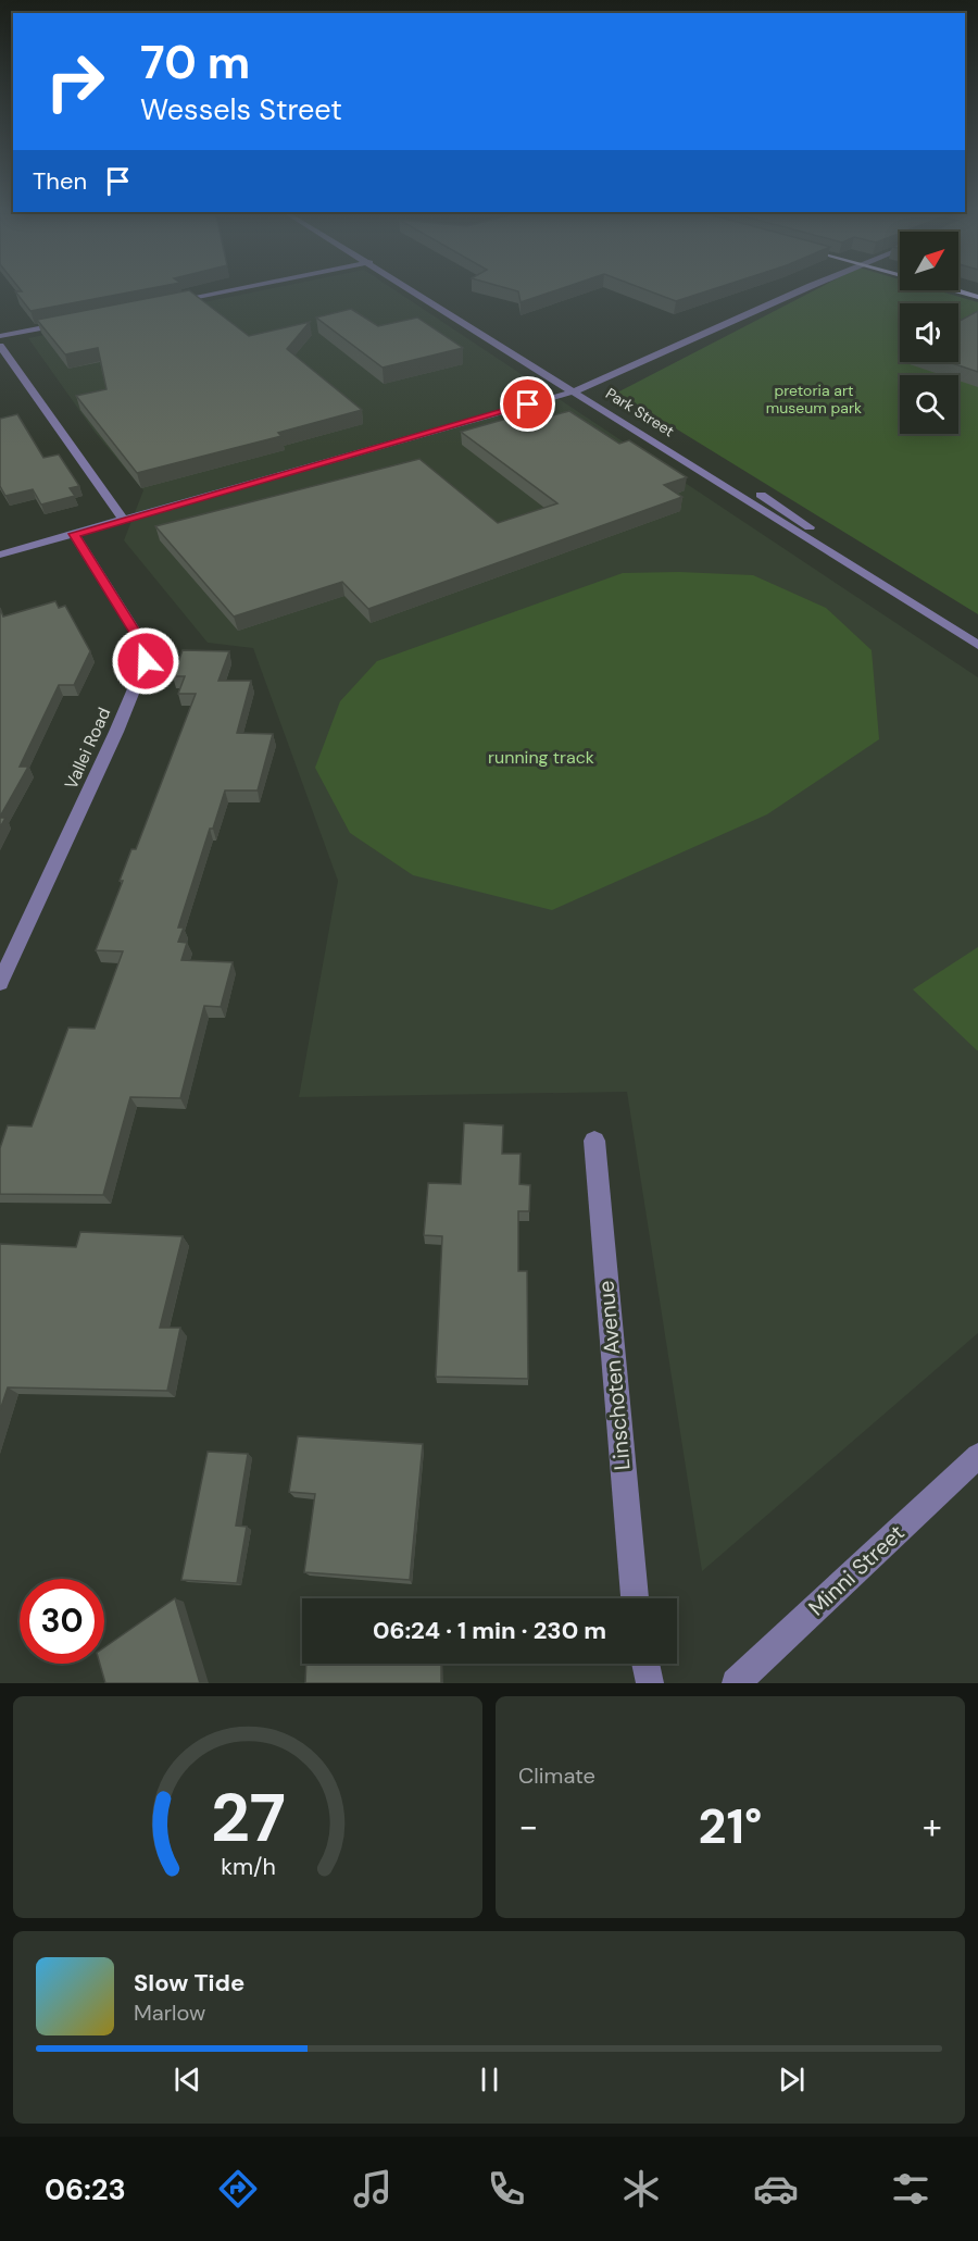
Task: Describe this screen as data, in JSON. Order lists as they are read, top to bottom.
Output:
{
  "streets": {
    "street": [
      "Park Street",
      "Vallei Road",
      "Linschoten Avenue",
      "Minni Street"
    ]
  },
  "parks": ["pretoria art museum park", "running track"],
  "north": "top right",
  "page": {
    "turn": ["70 m", "Wessels Street"],
    "then": "Then",
    "limit": "30",
    "trip": "06:24 · 1 min · 230 m",
    "tile": "Climate",
    "heat": ["−", "21°", "+"],
    "song": ["Slow Tide", "Marlow"],
    "tabs": "06:23",
    "gauge": ["27", "km/h"]
  }
}
